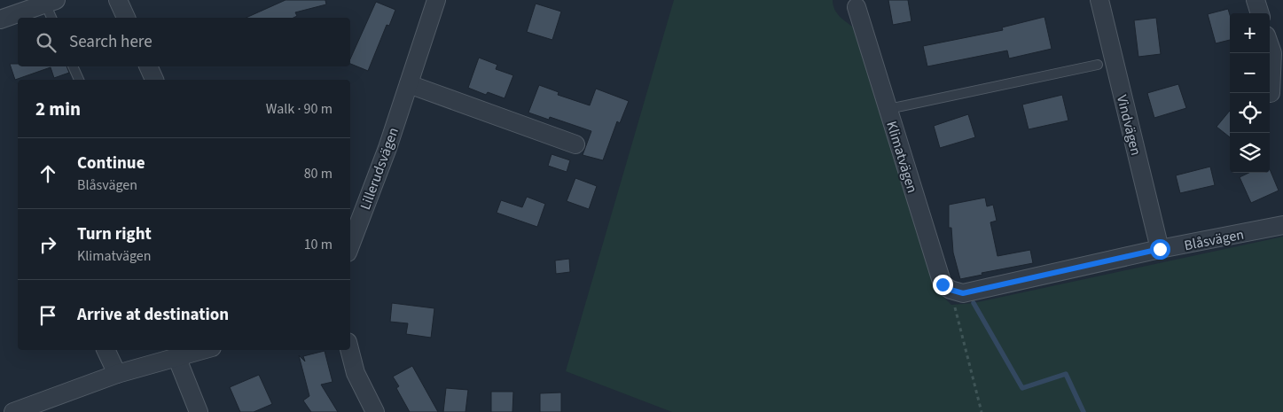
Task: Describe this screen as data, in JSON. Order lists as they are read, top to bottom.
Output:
{
  "streets": {
    "street": [
      "Vindvägen",
      "Klimatvägen",
      "Lillerudsvägen",
      "Blåsvägen"
    ]
  },
  "crossings": [
    ["Vindvägen", "Blåsvägen"],
    ["Klimatvägen", "Blåsvägen"]
  ],
  "page": {
    "map_buttons": ["+", "−"],
    "search": "Search here",
    "heading": ["2 min", "Walk · 90 m"],
    "list": [
      ["Continue", "Blåsvägen", "80 m"],
      ["Turn right", "Klimatvägen", "10 m"],
      "Arrive at destination"
    ]
  }
}
